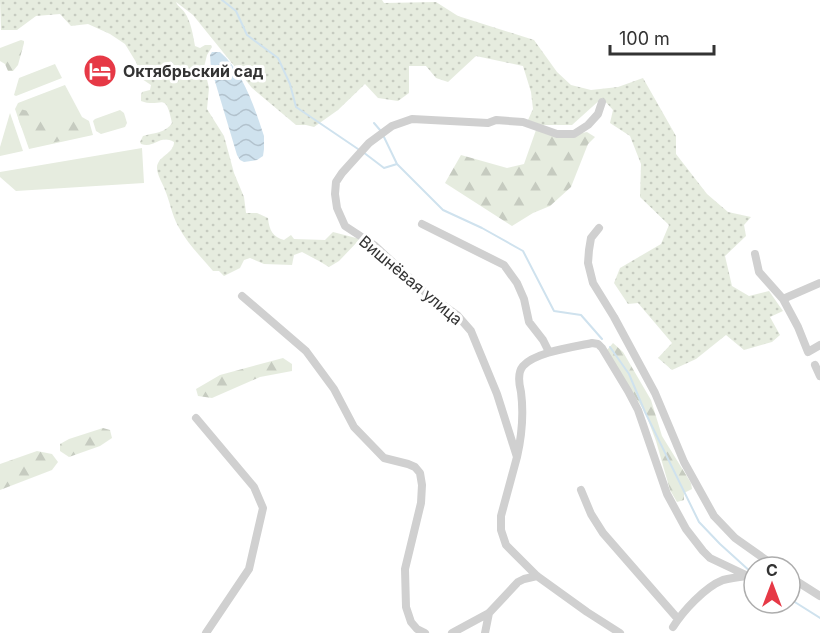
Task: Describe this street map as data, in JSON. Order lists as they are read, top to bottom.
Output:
{
  "streets": {
    "street": ["Вишнёвая улица"]
  },
  "places": {
    "hotel": ["Октябрьский сад"]
  },
  "scale_bar": "100 m",
  "north": "top"
}
